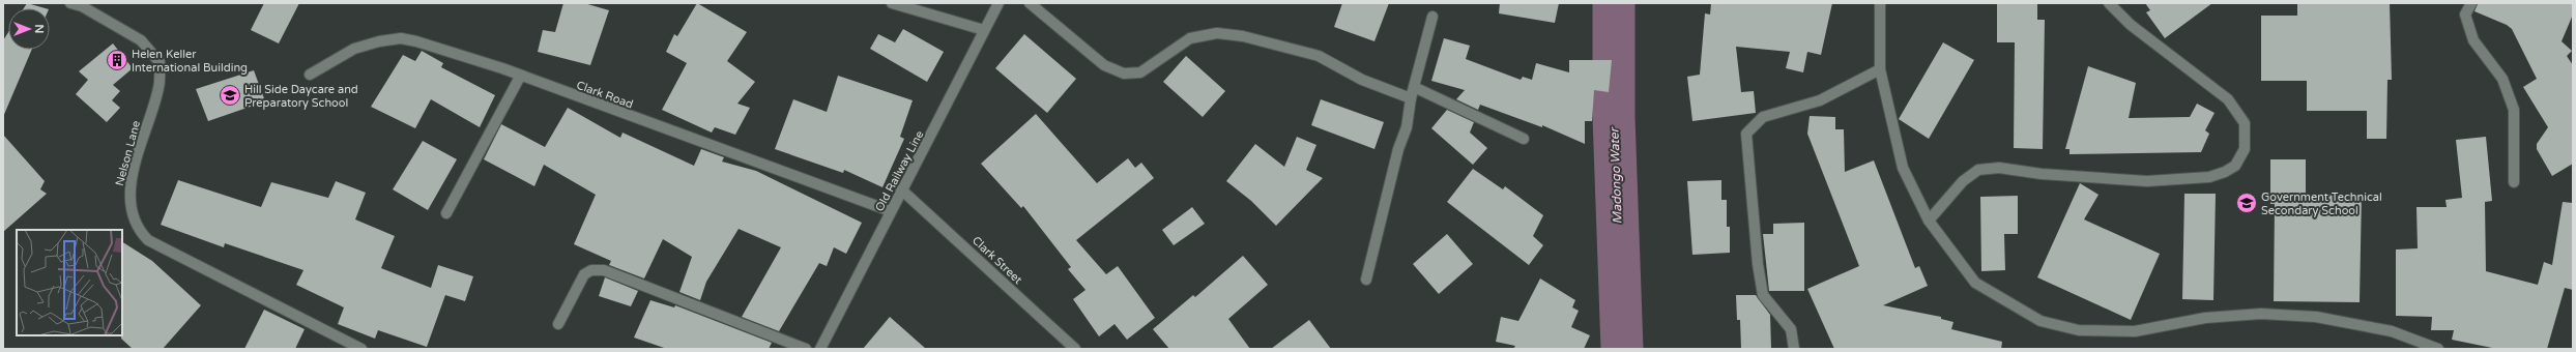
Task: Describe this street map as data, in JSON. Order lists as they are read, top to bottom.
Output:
{
  "streets": {
    "street": [
      "Clark Road",
      "Nelson Lane",
      "Old Railway Line",
      "Clark Street"
    ]
  },
  "crossings": [
    ["Clark Road", "Old Railway Line"],
    ["Old Railway Line", "Clark Street"]
  ],
  "water": ["Madongo Water"],
  "places": {
    "building": ["Helen Keller International Building"],
    "school or university": ["Hill Side Daycare and Preparatory School", "Government Technical Secondary School"]
  },
  "north": "right"
}
